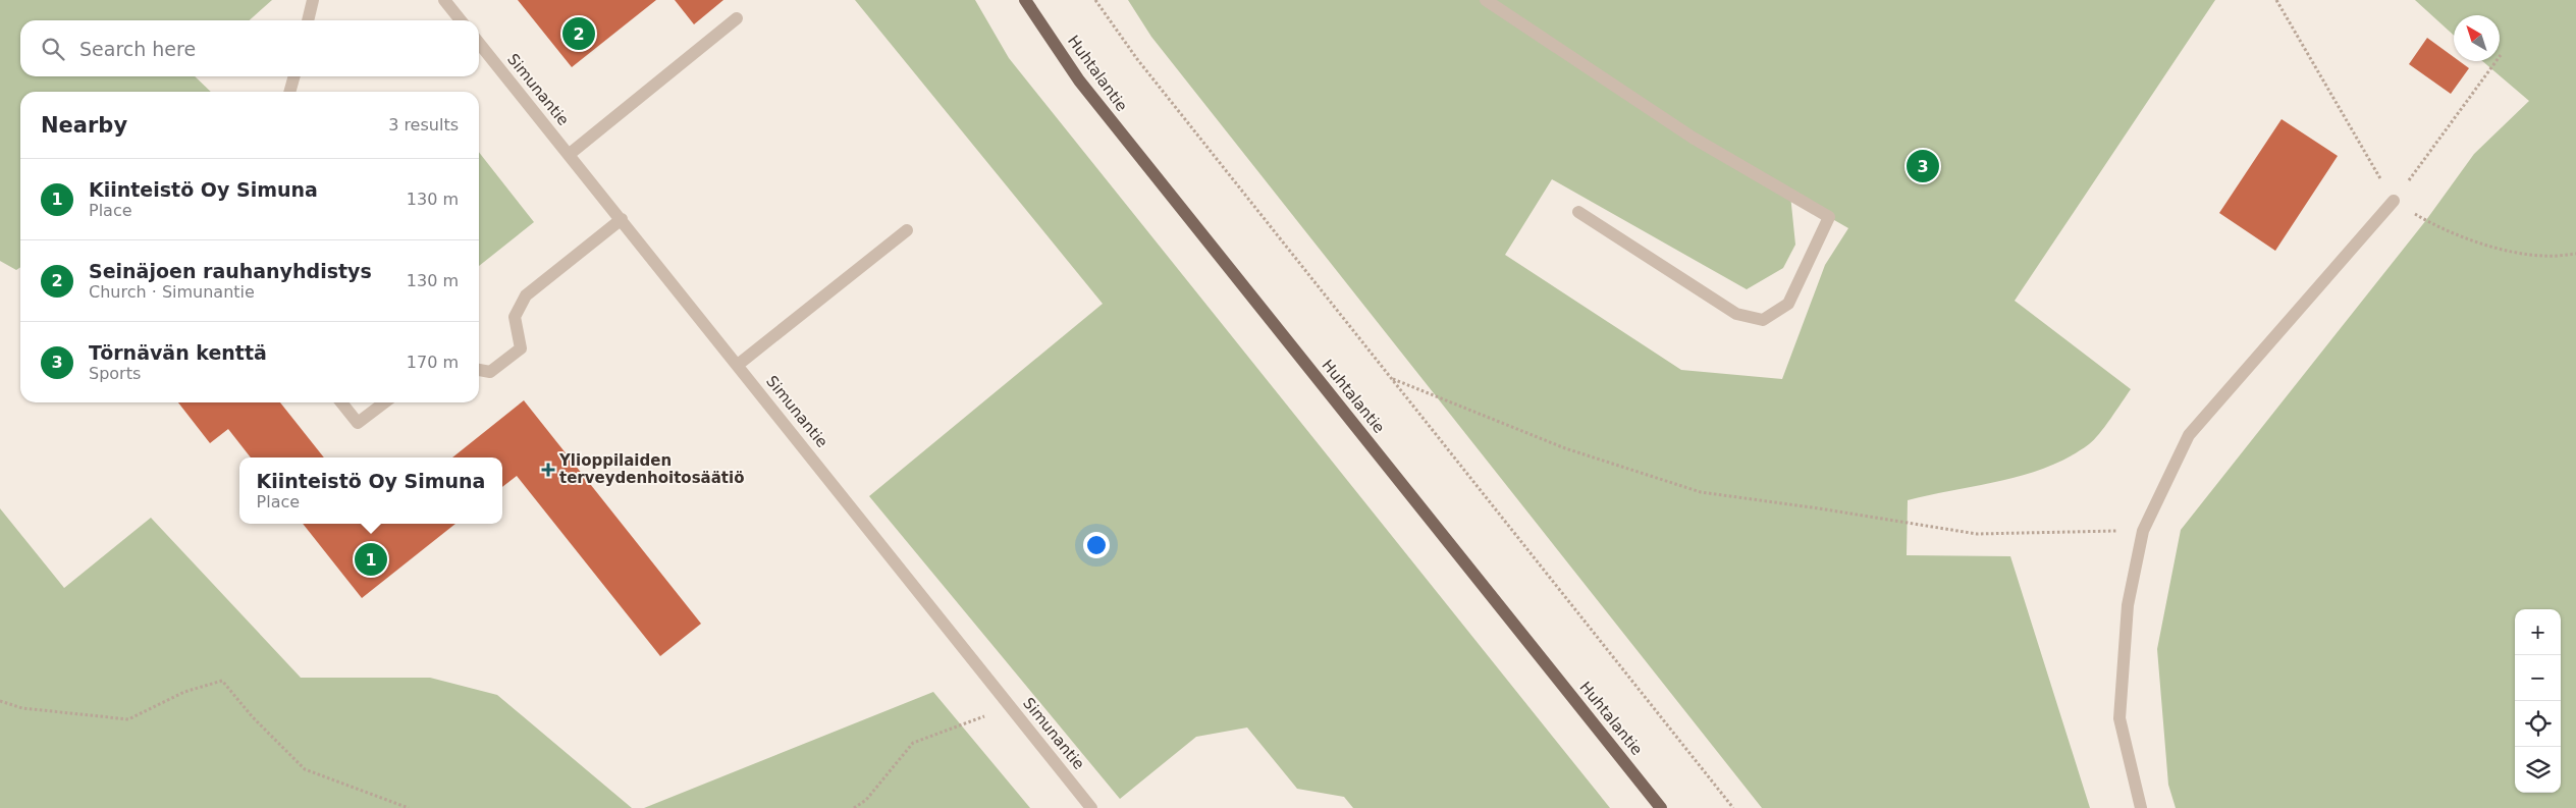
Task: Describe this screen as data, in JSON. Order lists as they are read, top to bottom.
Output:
{
  "streets": {
    "main road": ["Huhtalantie"],
    "street": ["Simunantie"]
  },
  "places": {
    "health": ["Ylioppilaiden terveydenhoitosäätiö"]
  },
  "north": "top left",
  "page": {
    "pins": ["2", "3", "1"],
    "search": "Search here",
    "heading": ["Nearby", "3 results"],
    "list": [
      {
        "mark": "1",
        "name": "Kiinteistö Oy Simuna",
        "note": "Place",
        "value": "130 m"
      },
      {
        "mark": "2",
        "name": "Seinäjoen rauhanyhdistys",
        "note": "Church · Simunantie",
        "value": "130 m"
      },
      {
        "mark": "3",
        "name": "Törnävän kenttä",
        "note": "Sports",
        "value": "170 m"
      }
    ],
    "popup": ["Kiinteistö Oy Simuna", "Place"],
    "map_buttons": ["+", "−"]
  }
}
